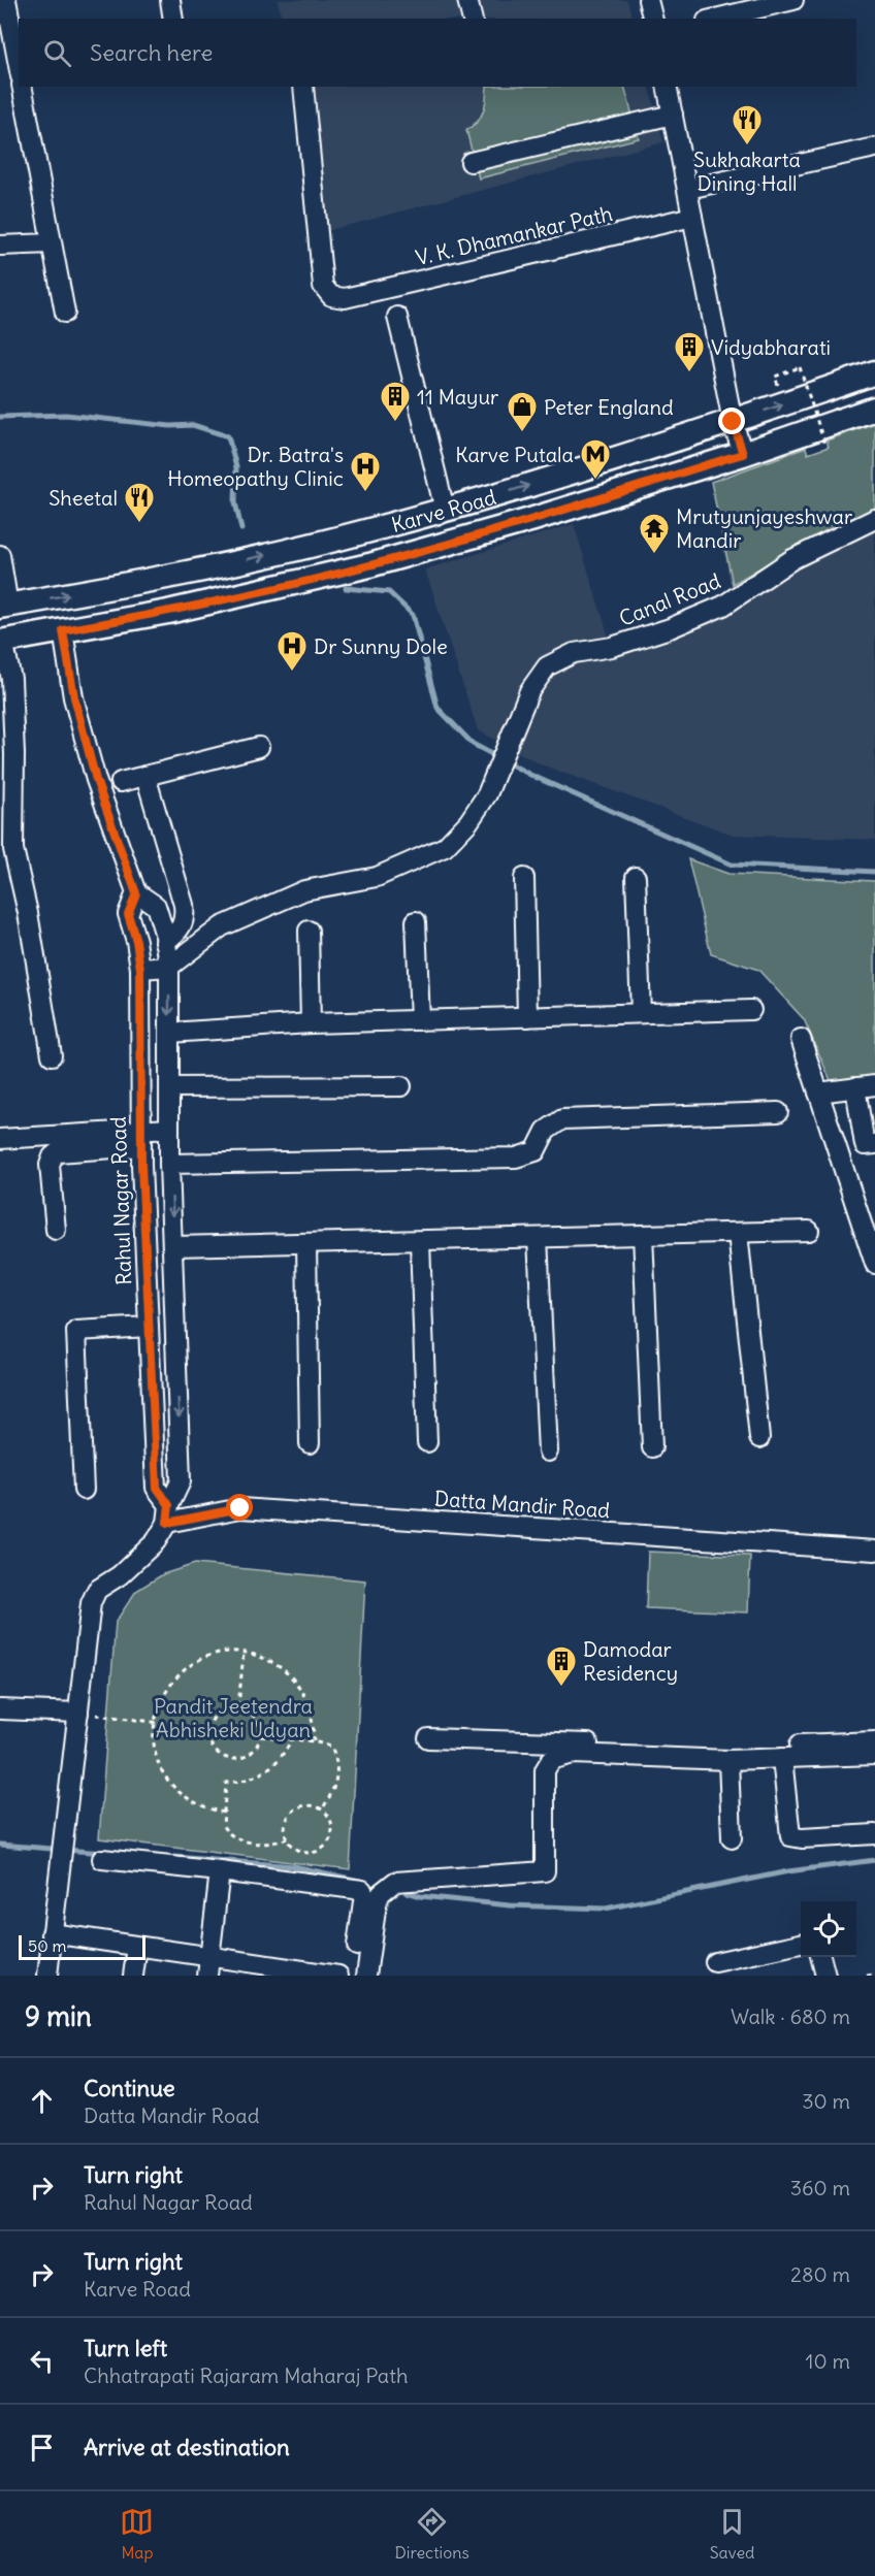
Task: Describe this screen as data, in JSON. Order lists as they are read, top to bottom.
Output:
{
  "streets": {
    "main road": ["Karve Road"],
    "street": [
      "V. K. Dhamankar Path",
      "Canal Road",
      "Rahul Nagar Road",
      "Datta Mandir Road"
    ]
  },
  "crossings": [
    ["Rahul Nagar Road", "Datta Mandir Road"]
  ],
  "parks": ["Pandit Jeetendra Abhisheki Udyan"],
  "places": {
    "restaurant": ["Sukhakarta Dining Hall", "Sheetal"],
    "building": ["Vidyabharati", "11 Mayur", "Damodar Residency"],
    "shop": ["Peter England"],
    "metro station": ["Karve Putala"],
    "hospital": ["Dr. Batra's Homeopathy Clinic", "Dr Sunny Dole"],
    "temple": ["Mrutyunjayeshwar Mandir"]
  },
  "scale_bar": "50 m",
  "page": {
    "search": "Search here",
    "scale": "50 m",
    "heading": ["9 min", "Walk · 680 m"],
    "list": [
      ["Continue", "Datta Mandir Road", "30 m"],
      ["Turn right", "Rahul Nagar Road", "360 m"],
      ["Turn right", "Karve Road", "280 m"],
      ["Turn left", "Chhatrapati Rajaram Maharaj Path", "10 m"],
      "Arrive at destination"
    ],
    "nav": ["Map", "Directions", "Saved"]
  }
}
